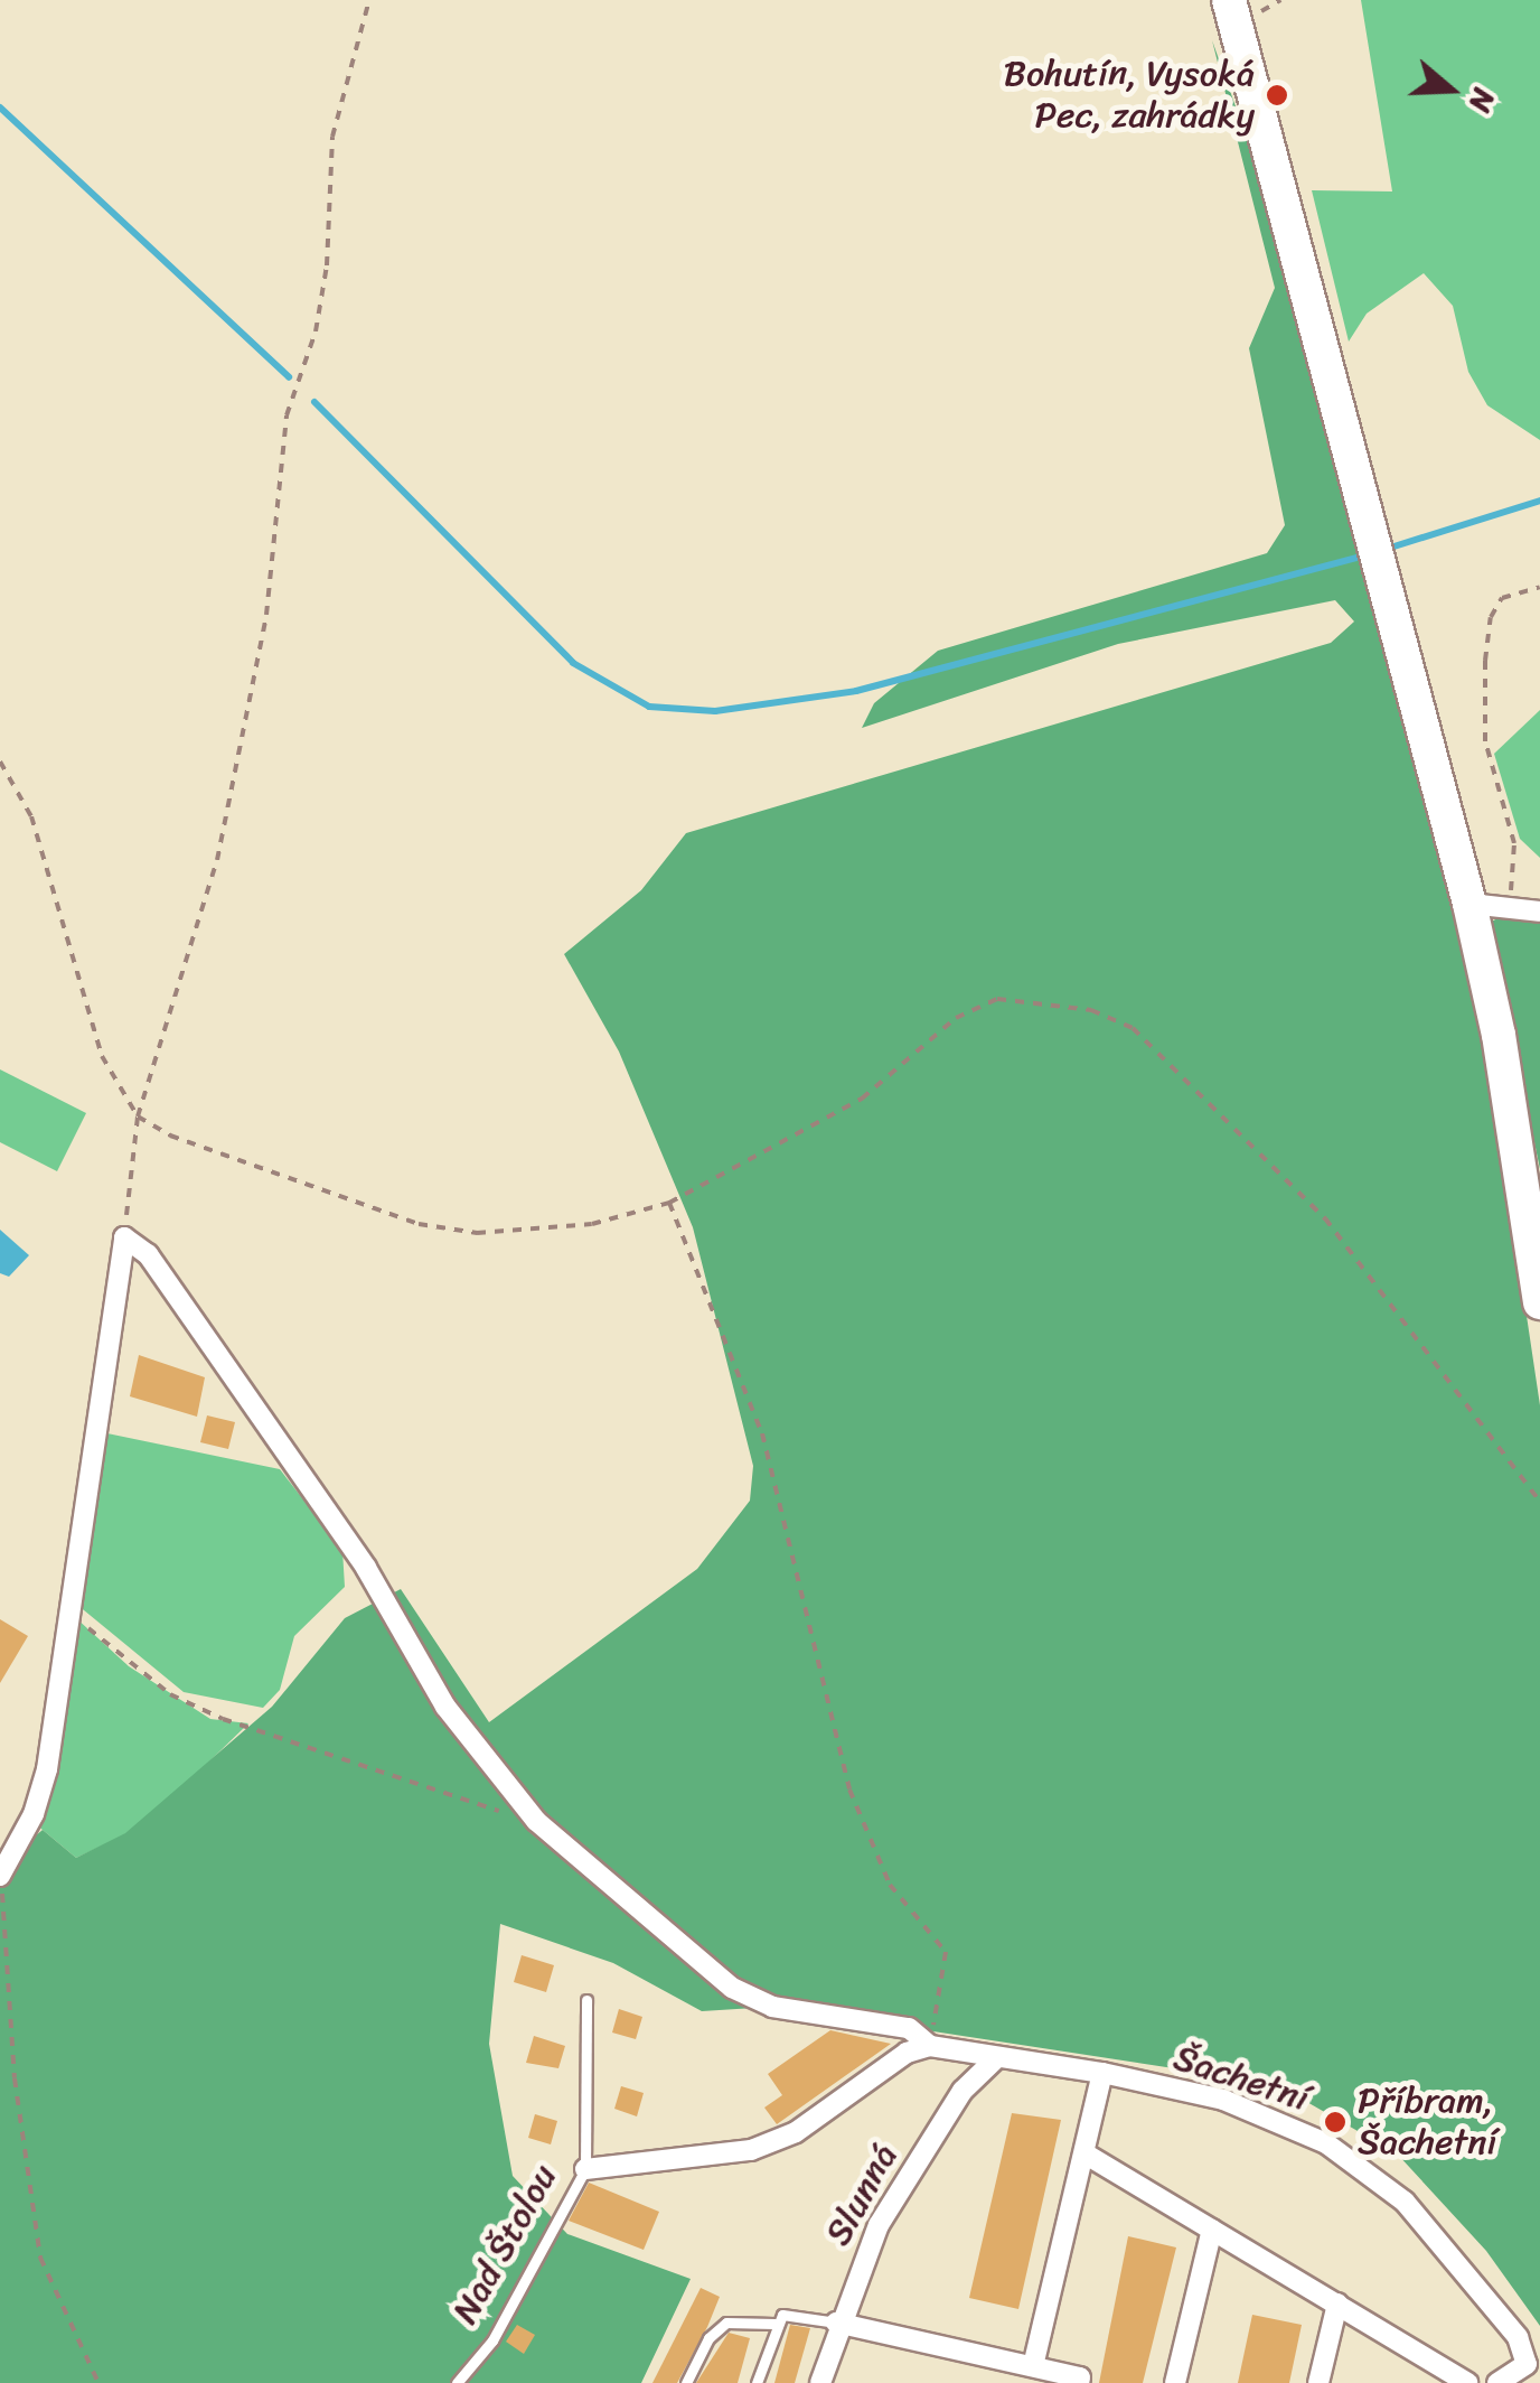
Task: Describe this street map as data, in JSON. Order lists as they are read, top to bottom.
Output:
{
  "streets": {
    "street": ["Šachetní", "Slunná", "Nad Štolou"]
  },
  "crossings": [
    ["Šachetní", "Slunná"],
    ["Šachetní", "Nad Štolou"]
  ],
  "places": ["Bohutín, Vysoká Pec, zahrádky", "Příbram, Šachetní"],
  "north": "right"
}
